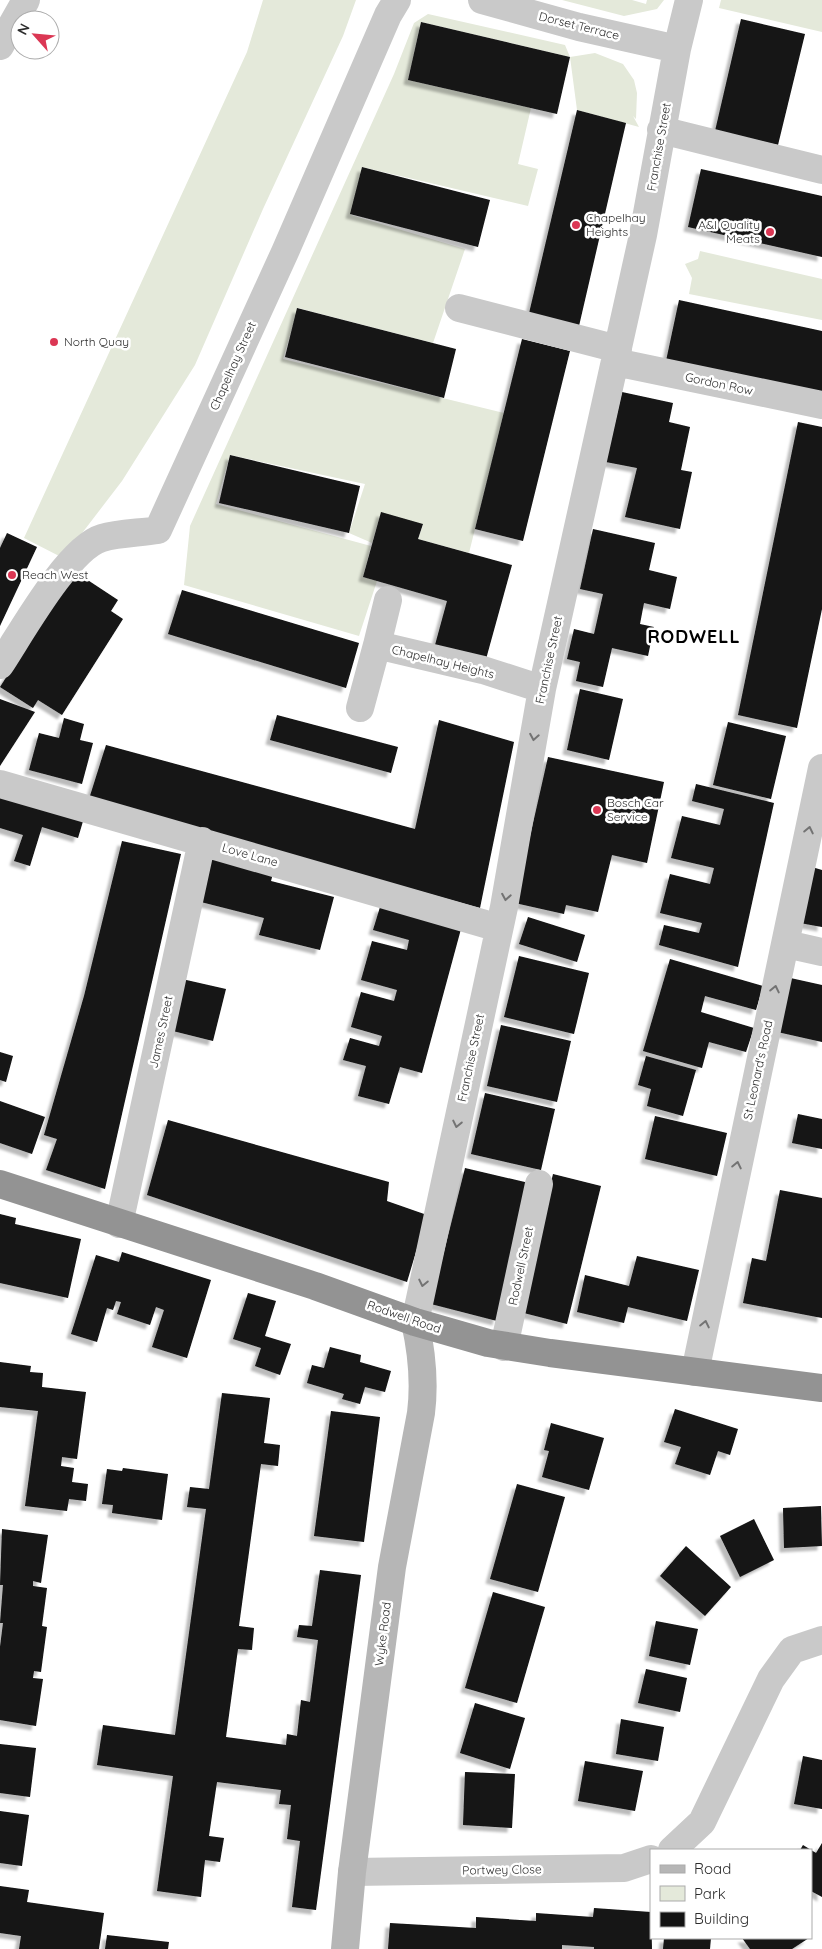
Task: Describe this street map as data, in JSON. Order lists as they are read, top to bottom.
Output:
{
  "streets": {
    "highway": ["Rodwell Road"],
    "main road": ["Wyke Road"],
    "street": [
      "Dorset Terrace",
      "Franchise Street",
      "Chapelhay Street",
      "Gordon Row",
      "Chapelhay Heights",
      "Love Lane",
      "James Street",
      "St Leonard's Road",
      "Rodwell Street",
      "Portwey Close"
    ]
  },
  "crossings": [
    ["Dorset Terrace", "Franchise Street"],
    ["Franchise Street", "Gordon Row"],
    ["Franchise Street", "Chapelhay Heights"],
    ["Franchise Street", "Love Lane"],
    ["Franchise Street", "Rodwell Road"],
    ["Franchise Street", "Wyke Road"],
    ["Love Lane", "James Street"],
    ["James Street", "Rodwell Road"],
    ["St Leonard's Road", "Rodwell Road"],
    ["Rodwell Street", "Rodwell Road"],
    ["Rodwell Road", "Wyke Road"],
    ["Wyke Road", "Portwey Close"]
  ],
  "one_way": ["Franchise Street", "St Leonard's Road"],
  "districts": ["RODWELL"],
  "places": [
    "Chapelhay Heights",
    "A&I Quality Meats",
    "North Quay",
    "Reach West",
    "Bosch Car Service"
  ],
  "legend": ["Road", "Park", "Building"],
  "north": "top left"
}
